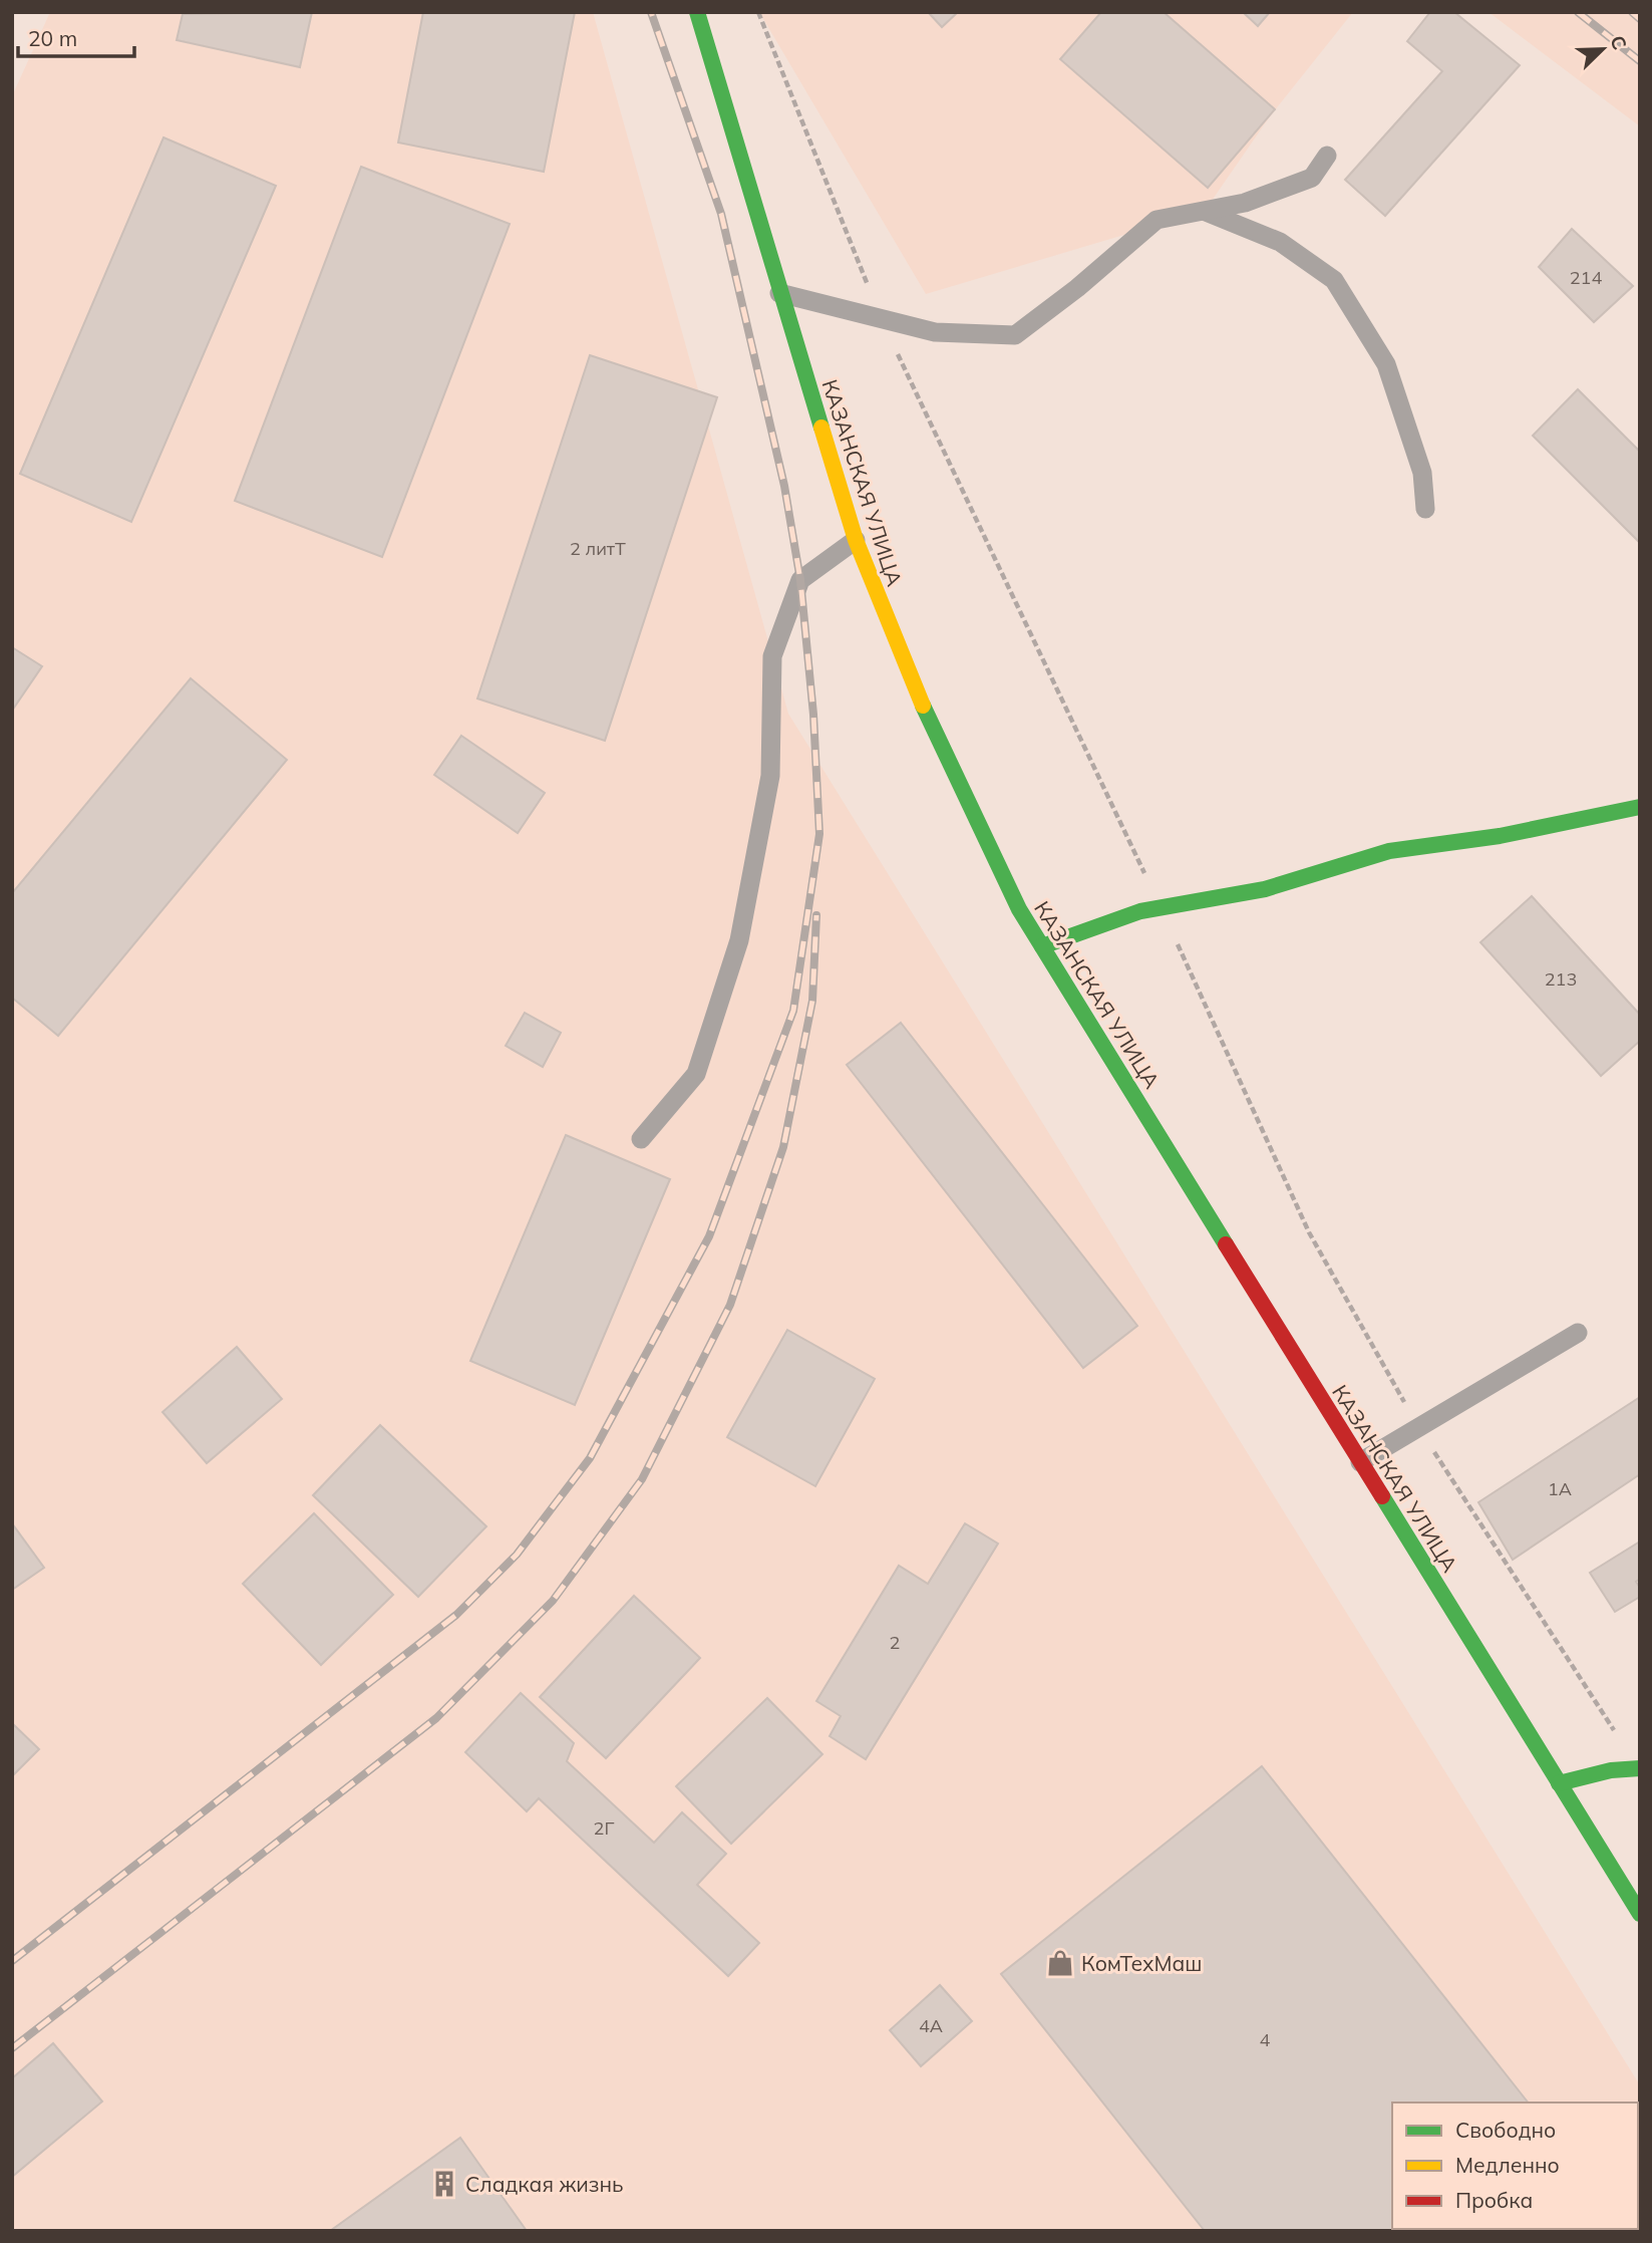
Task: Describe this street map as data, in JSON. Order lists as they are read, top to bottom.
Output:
{
  "streets": {
    "main road": ["КАЗАНСКАЯ УЛИЦА"]
  },
  "places": {
    "shop": ["КомТехМаш"],
    "building": ["Сладкая жизнь"]
  },
  "house_numbers": [
    "214",
    "2 литТ",
    "213",
    "1А",
    "2",
    "2Г",
    "4А",
    "4"
  ],
  "legend": ["Свободно", "Медленно", "Пробка"],
  "scale_bar": "20 m",
  "north": "top right"
}
